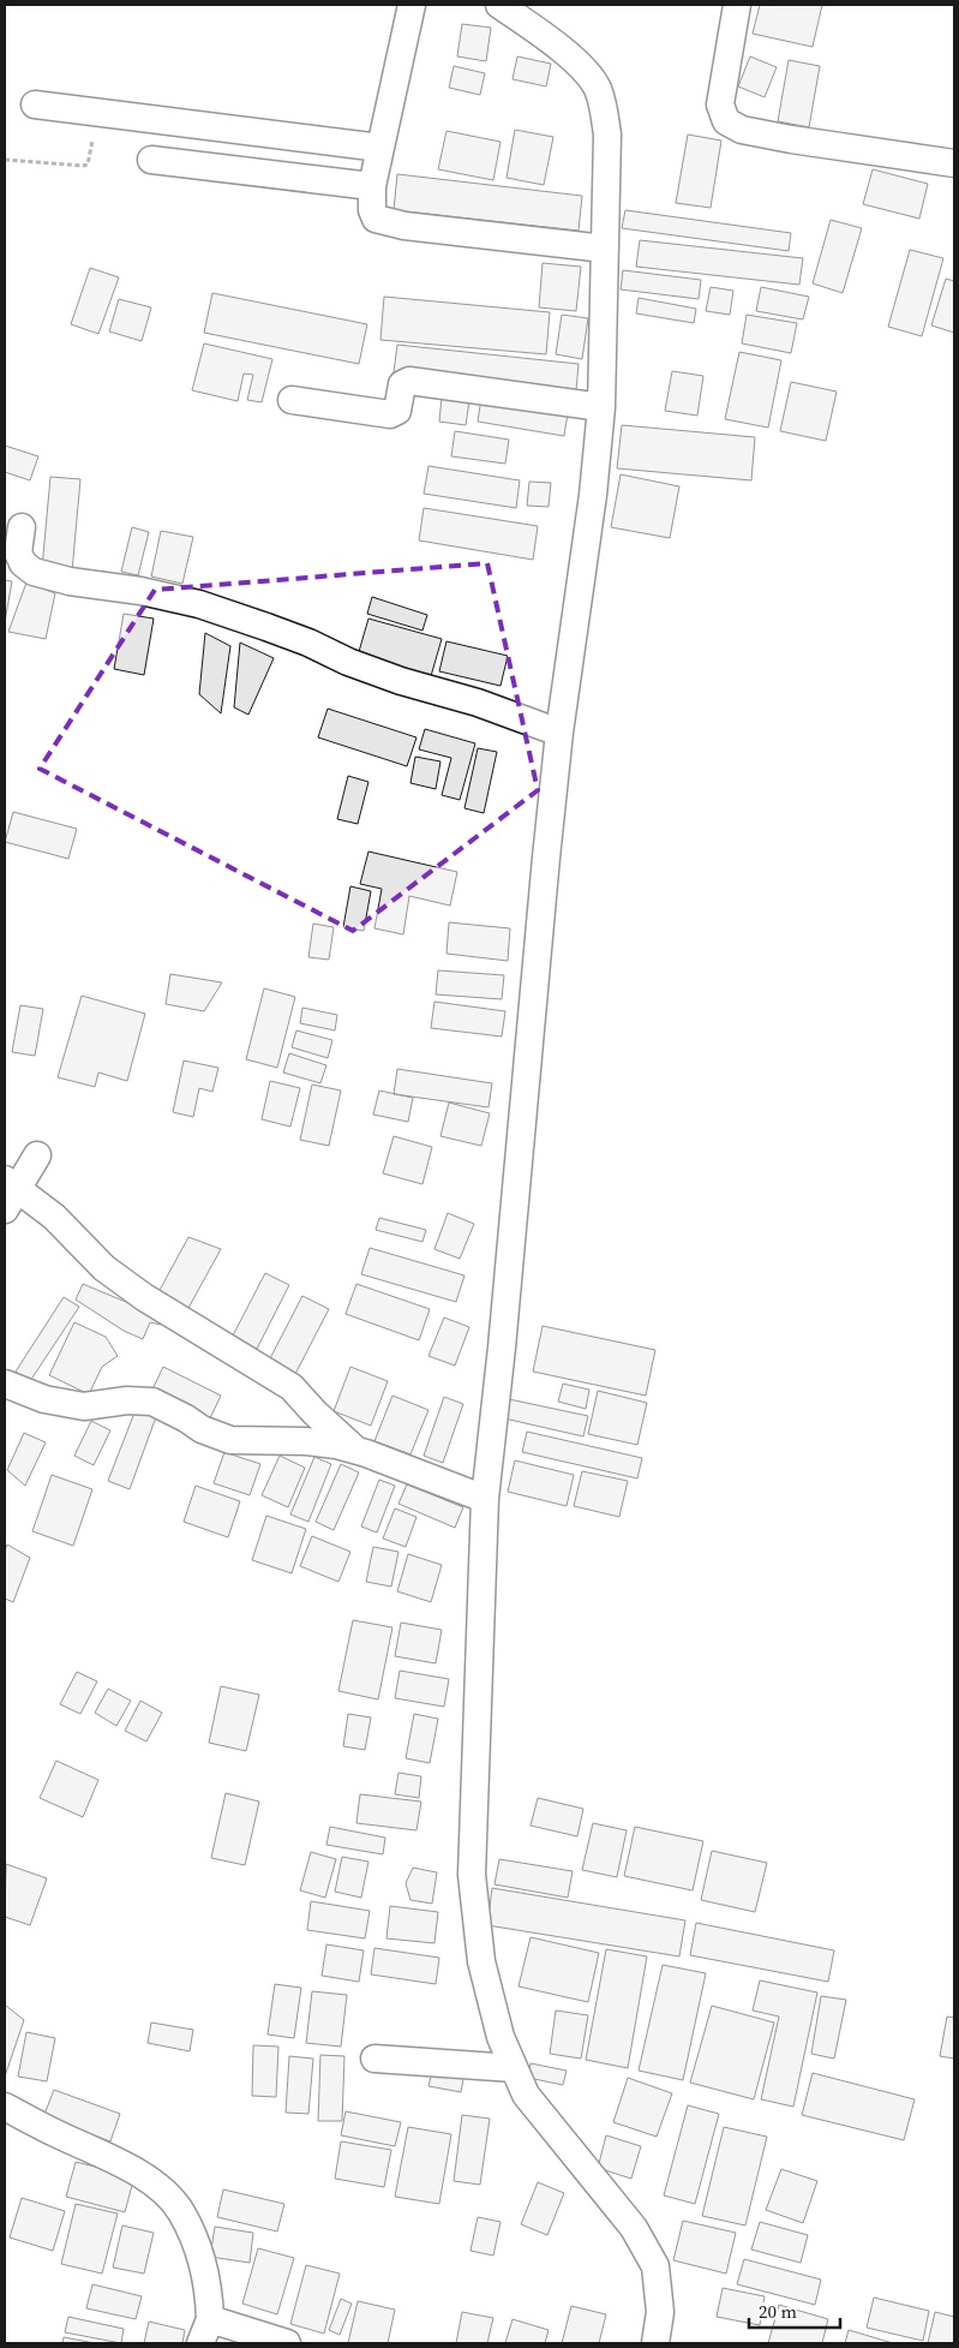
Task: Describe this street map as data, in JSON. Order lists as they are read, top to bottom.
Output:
{
  "scale_bar": "20 m"
}
